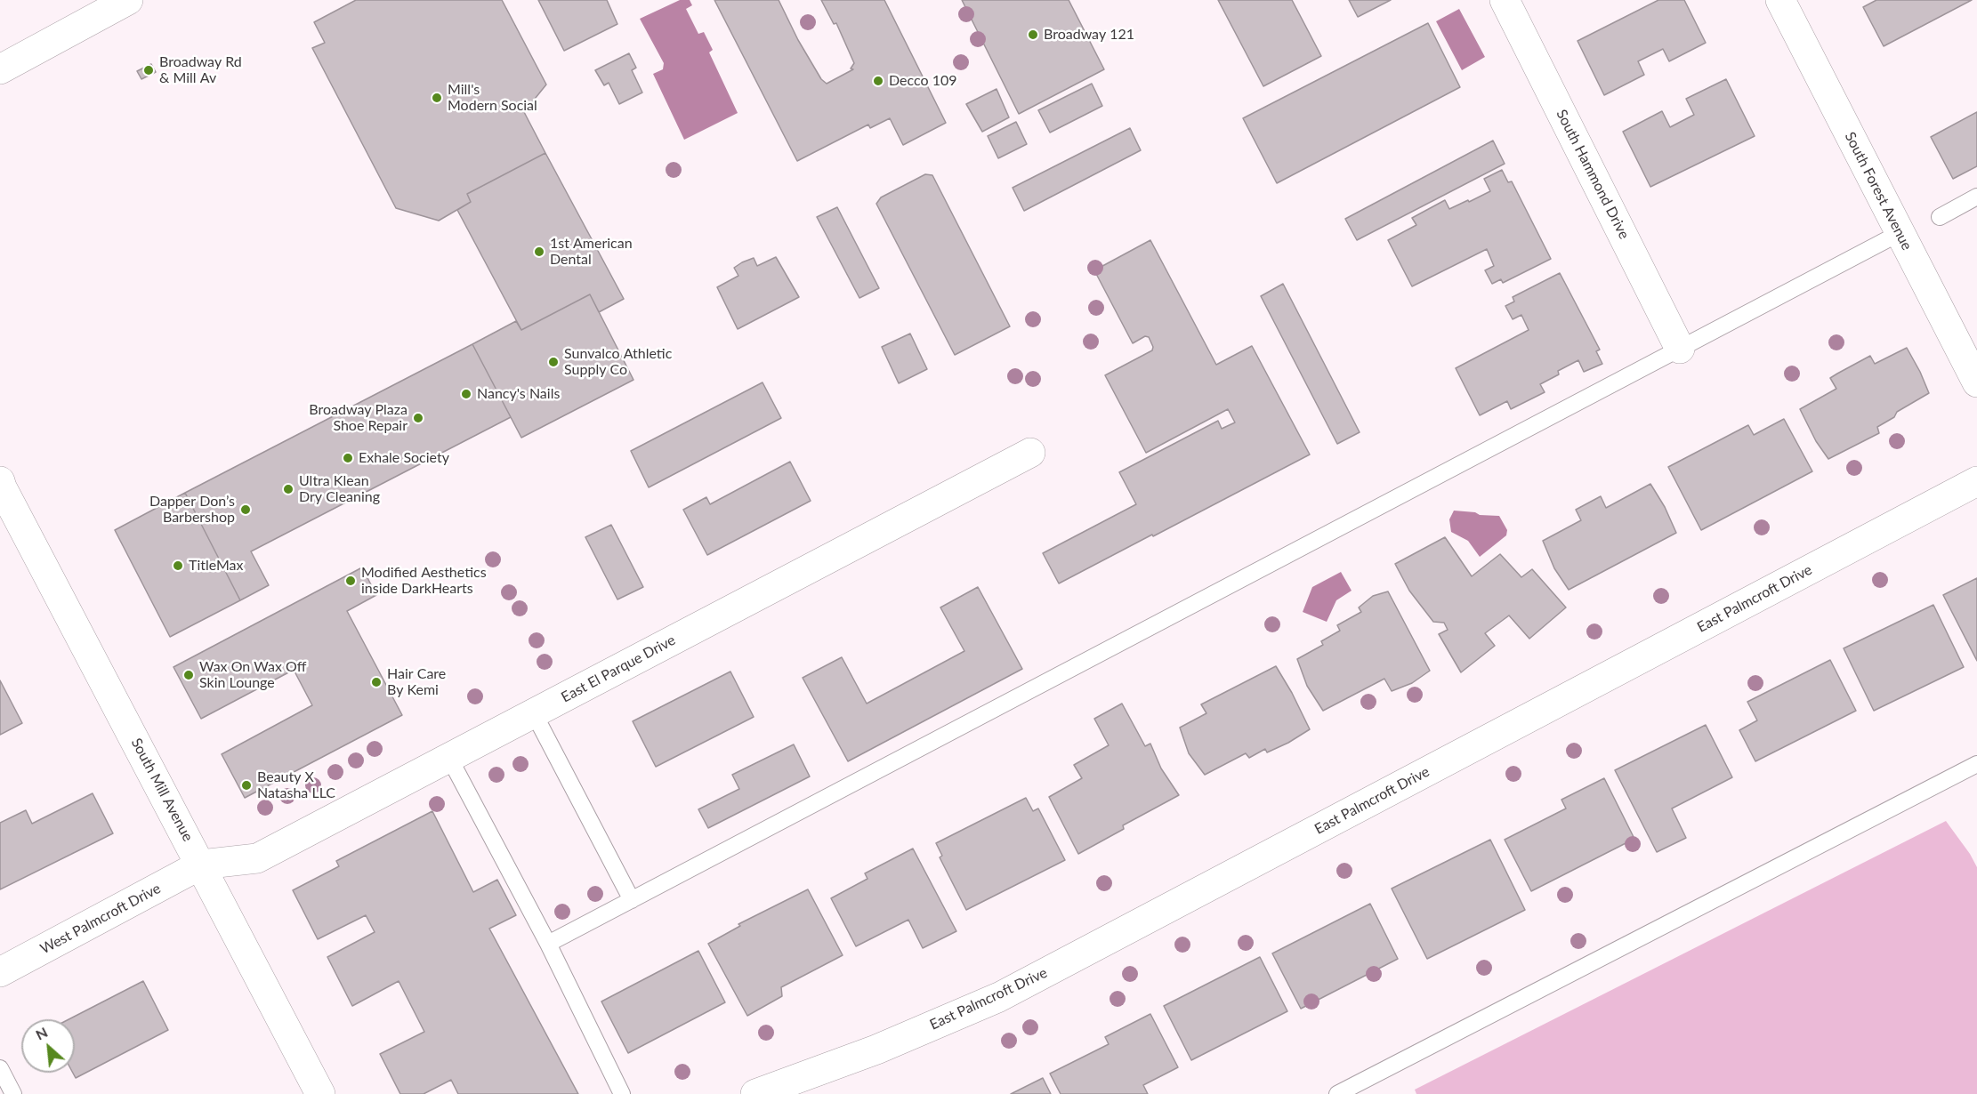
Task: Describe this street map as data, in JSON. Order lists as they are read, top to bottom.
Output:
{
  "streets": {
    "street": [
      "South Hammond Drive",
      "South Forest Avenue",
      "East Palmcroft Drive",
      "East El Parque Drive",
      "South Mill Avenue",
      "West Palmcroft Drive"
    ]
  },
  "crossings": [
    ["East El Parque Drive", "South Mill Avenue"],
    ["East El Parque Drive", "West Palmcroft Drive"],
    ["South Mill Avenue", "West Palmcroft Drive"]
  ],
  "places": [
    "Broadway 121",
    "Broadway Rd & Mill Av",
    "Decco 109",
    "Mill's Modern Social",
    "1st American Dental",
    "Sunvalco Athletic Supply Co",
    "Nancy's Nails",
    "Broadway Plaza Shoe Repair",
    "Exhale Society",
    "Ultra Klean Dry Cleaning",
    "Dapper Don’s Barbershop",
    "TitleMax",
    "Modified Aesthetics inside DarkHearts",
    "Wax On Wax Off Skin Lounge",
    "Hair Care By Kemi",
    "Beauty X Natasha LLC"
  ],
  "north": "top left"
}
